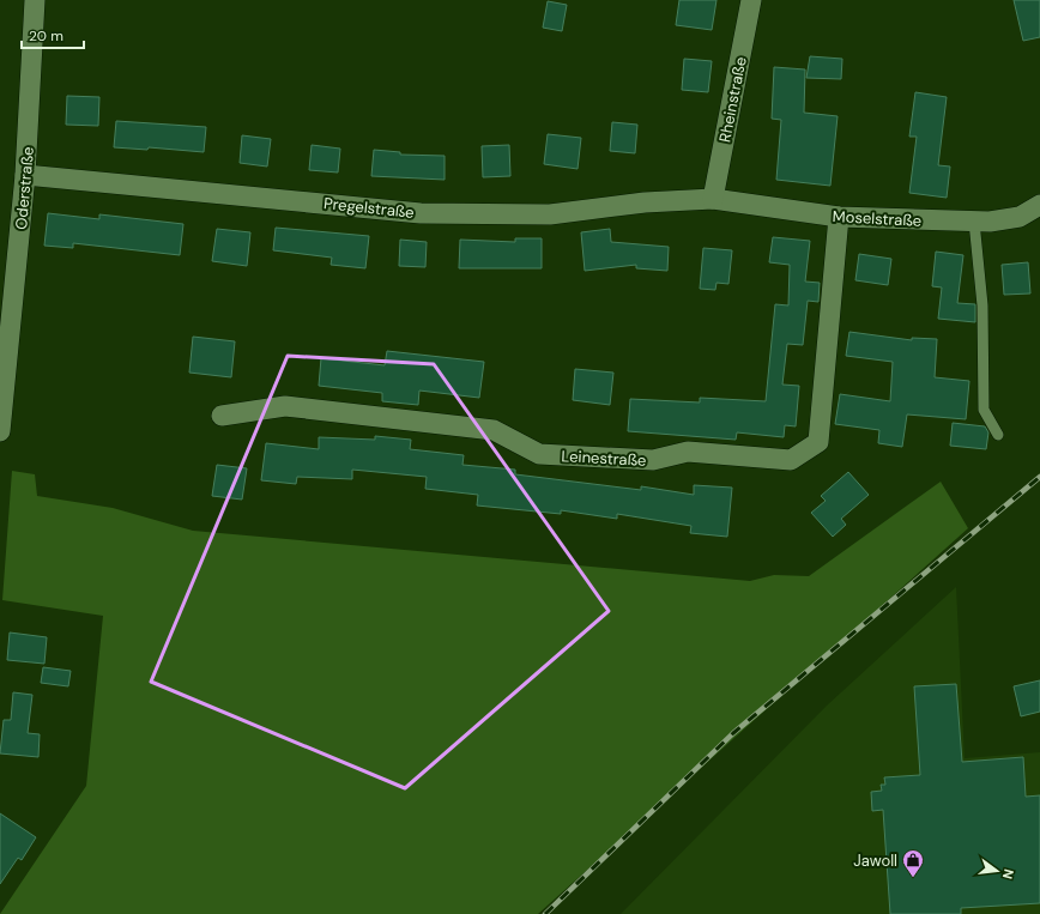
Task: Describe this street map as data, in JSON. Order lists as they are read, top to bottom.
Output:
{
  "streets": {
    "street": [
      "Rheinstraße",
      "Oderstraße",
      "Pregelstraße",
      "Moselstraße",
      "Leinestraße"
    ]
  },
  "crossings": [
    ["Rheinstraße", "Pregelstraße"],
    ["Rheinstraße", "Moselstraße"],
    ["Oderstraße", "Pregelstraße"],
    ["Pregelstraße", "Moselstraße"],
    ["Moselstraße", "Leinestraße"]
  ],
  "places": {
    "shop": ["Jawoll"]
  },
  "scale_bar": "20 m",
  "north": "right"
}
